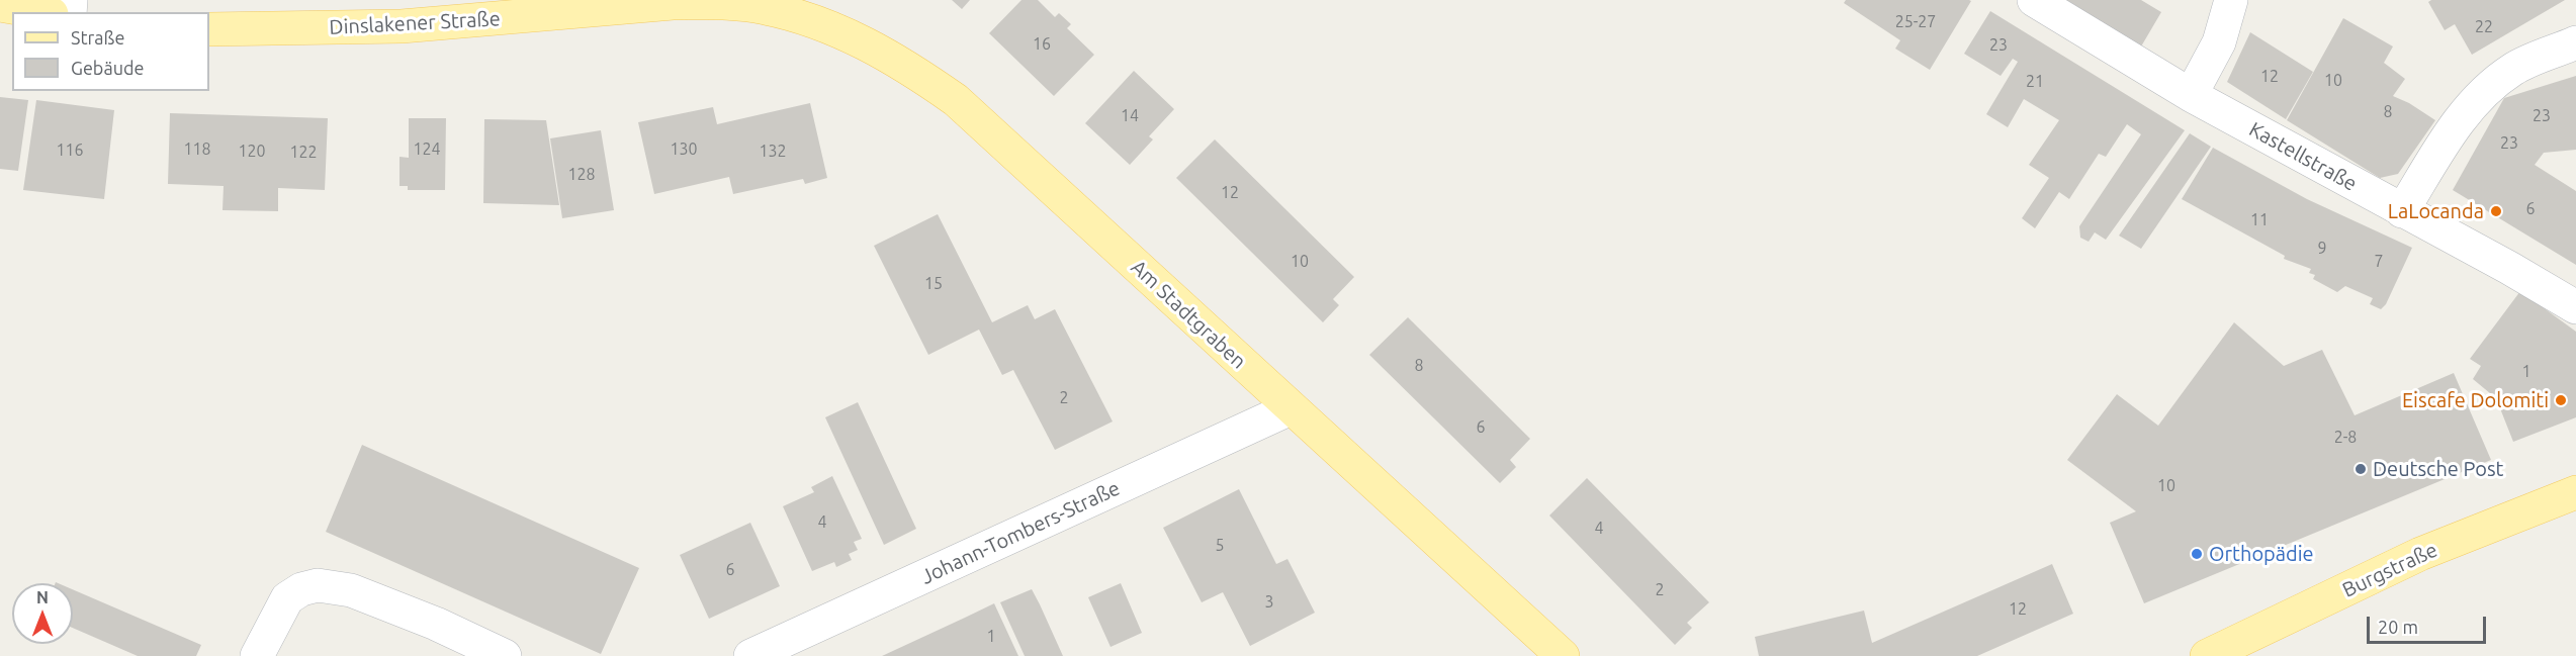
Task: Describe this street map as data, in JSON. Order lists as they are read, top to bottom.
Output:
{
  "streets": {
    "main road": ["Dinslakener Straße", "Am Stadtgraben", "Burgstraße"],
    "street": ["Kastellstraße", "Johann-Tombers-Straße"]
  },
  "crossings": [
    ["Dinslakener Straße", "Am Stadtgraben"],
    ["Am Stadtgraben", "Johann-Tombers-Straße"]
  ],
  "places": [
    "LaLocanda",
    "Eiscafe Dolomiti",
    "Deutsche Post",
    "Orthopädie"
  ],
  "house_numbers": [
    "25-27",
    "22",
    "16",
    "23",
    "12",
    "10",
    "21",
    "8",
    "14",
    "23",
    "23",
    "118",
    "124",
    "130",
    "116",
    "120",
    "132",
    "122",
    "128",
    "12",
    "6",
    "11",
    "9",
    "10",
    "7",
    "15",
    "8",
    "1",
    "2",
    "6",
    "2-8",
    "10",
    "4",
    "4",
    "5",
    "6",
    "2",
    "3",
    "12",
    "1"
  ],
  "legend": ["Straße", "Gebäude"],
  "scale_bar": "20 m",
  "north": "top"
}
